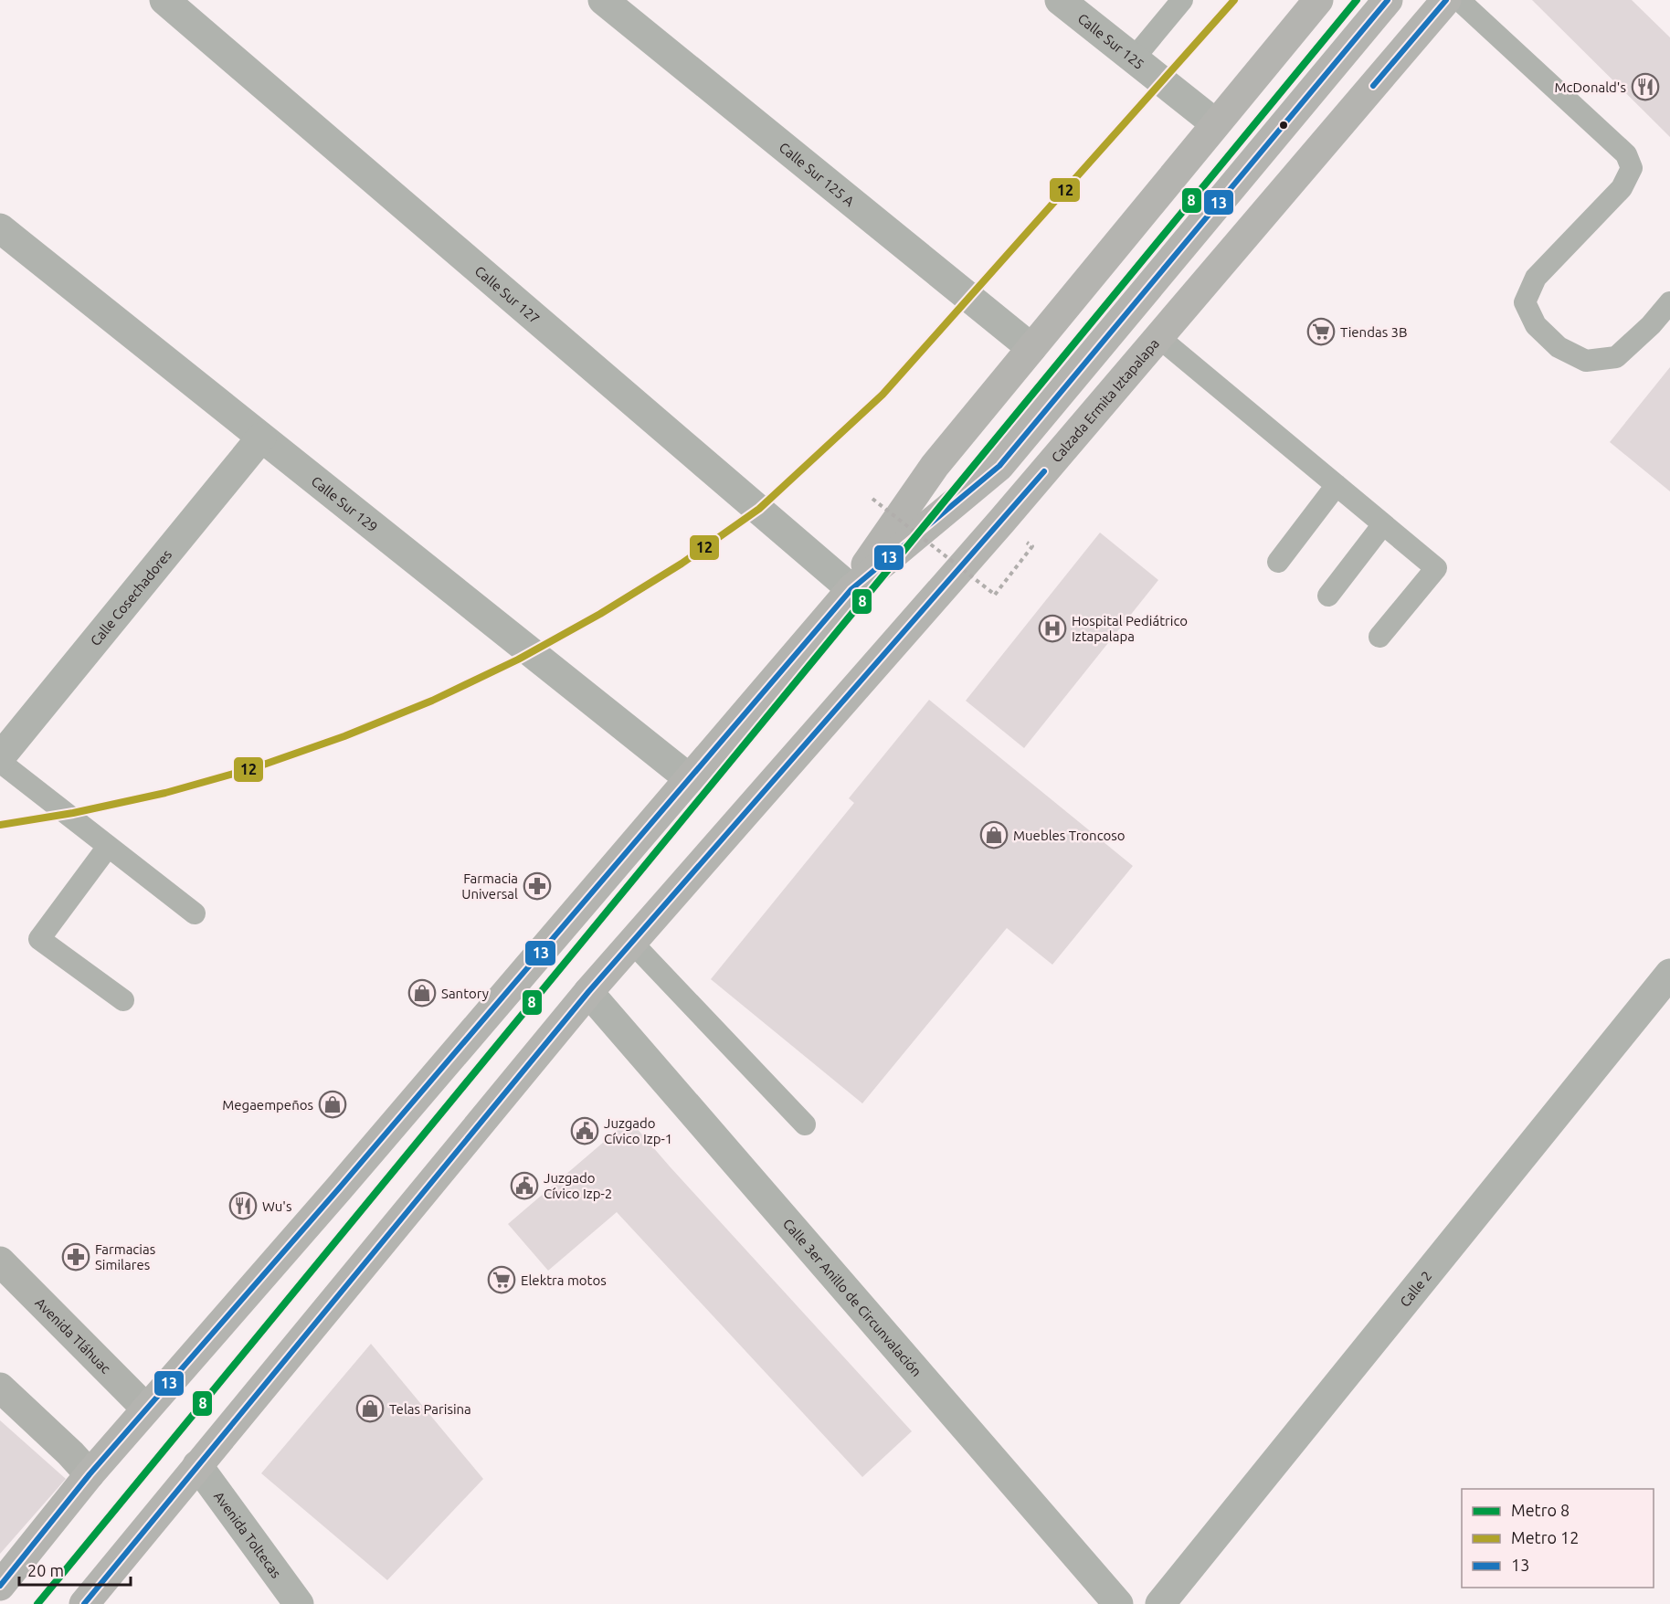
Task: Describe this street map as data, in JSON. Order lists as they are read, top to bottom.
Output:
{
  "streets": {
    "main road": ["Calzada Ermita Iztapalapa", "Avenida Tláhuac"],
    "street": [
      "Calle Sur 125",
      "Calle Sur 125 A",
      "Calle Sur 127",
      "Calle Sur 129",
      "Calle Cosechadores",
      "Calle 2",
      "Calle 3er Anillo de Circunvalación",
      "Avenida Toltecas"
    ]
  },
  "crossings": [
    ["Calzada Ermita Iztapalapa", "Calle 3er Anillo de Circunvalación"],
    ["Calzada Ermita Iztapalapa", "Avenida Toltecas"],
    ["Calle Sur 129", "Calle Cosechadores"]
  ],
  "places": {
    "restaurant": ["McDonald's", "Wu's"],
    "supermarket": ["Tiendas 3B", "Elektra motos"],
    "hospital": ["Hospital Pediátrico Iztapalapa"],
    "shop": [
      "Muebles Troncoso",
      "Santory",
      "Megaempeños",
      "Telas Parisina"
    ],
    "pharmacy": ["Farmacia Universal", "Farmacias Similares"],
    "public building": ["Juzgado Cívico Izp-1", "Juzgado Cívico Izp-2"]
  },
  "lines": ["metro line 8", "metro line 12", "transit line 13"],
  "legend": ["Metro 8", "Metro 12", "13"],
  "scale_bar": "20 m"
}
